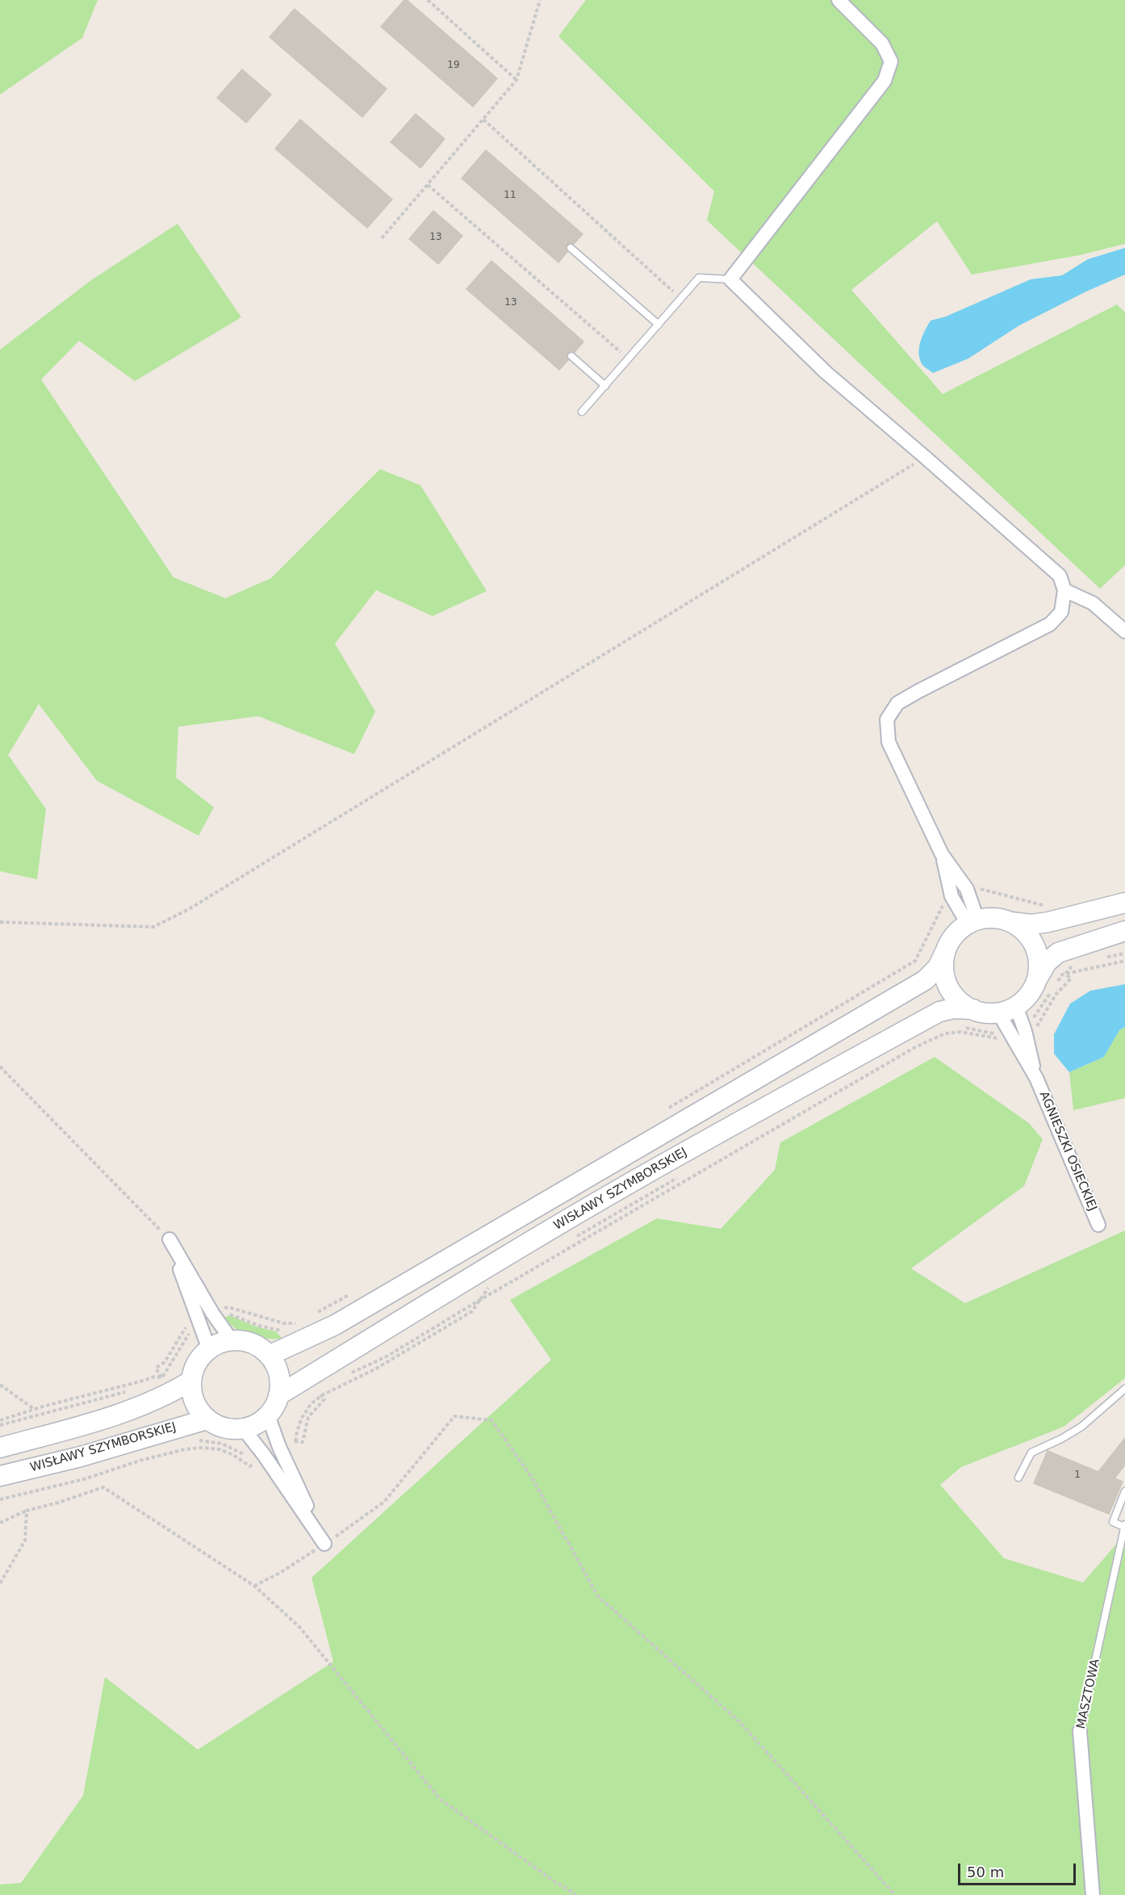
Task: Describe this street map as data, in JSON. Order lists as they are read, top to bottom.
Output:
{
  "streets": {
    "main road": ["WISŁAWY SZYMBORSKIEJ"],
    "street": ["AGNIESZKI OSIECKIEJ", "MASZTOWA"]
  },
  "crossings": [
    ["AGNIESZKI OSIECKIEJ", "WISŁAWY SZYMBORSKIEJ"]
  ],
  "house_numbers": [
    "19",
    "11",
    "13",
    "13",
    "1"
  ],
  "scale_bar": "50 m"
}
